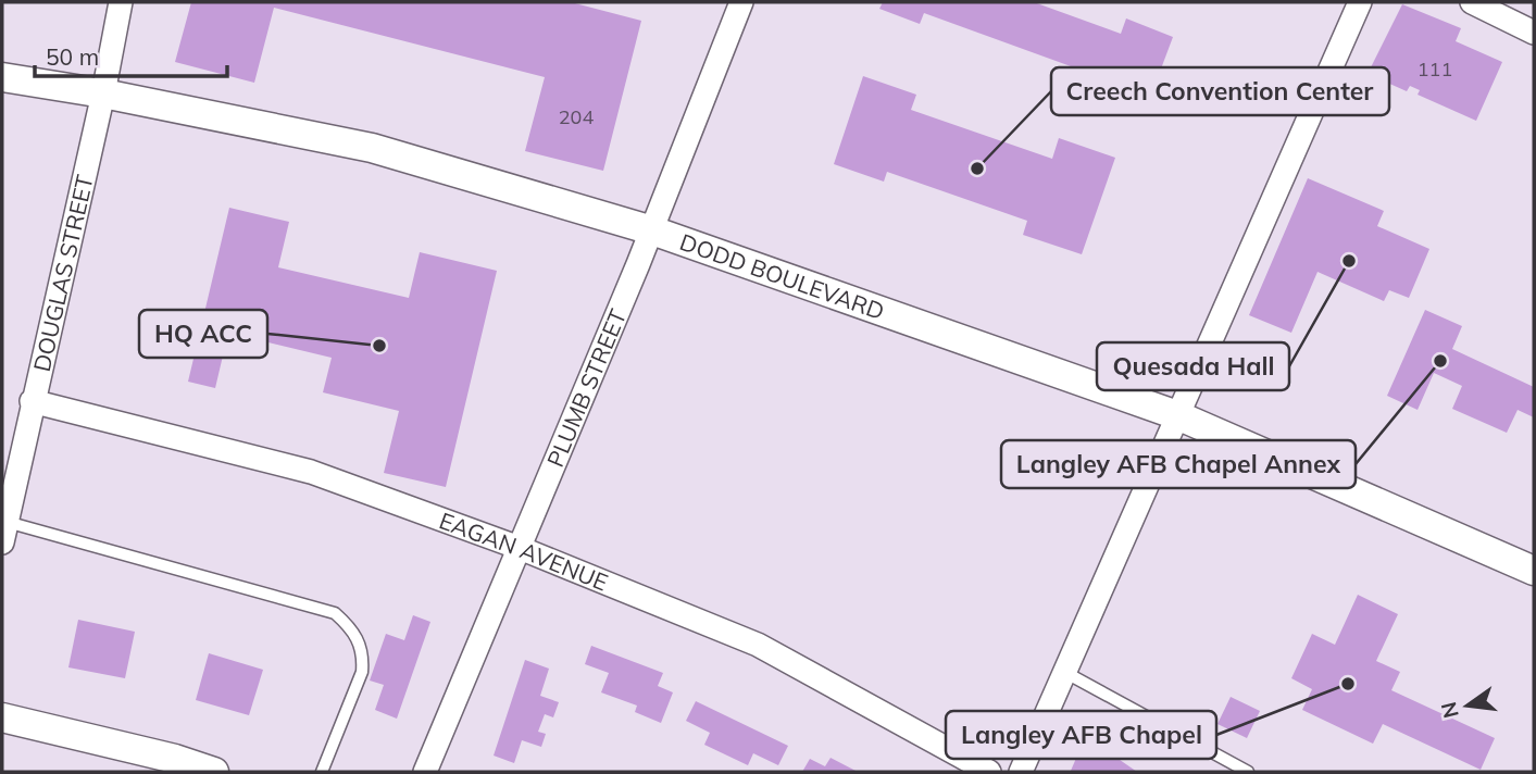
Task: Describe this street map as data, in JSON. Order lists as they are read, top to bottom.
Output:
{
  "streets": {
    "street": [
      "DOUGLAS STREET",
      "DODD BOULEVARD",
      "PLUMB STREET",
      "EAGAN AVENUE"
    ]
  },
  "crossings": [
    ["DOUGLAS STREET", "DODD BOULEVARD"],
    ["DOUGLAS STREET", "EAGAN AVENUE"],
    ["DODD BOULEVARD", "PLUMB STREET"],
    ["PLUMB STREET", "EAGAN AVENUE"]
  ],
  "places": [
    "Creech Convention Center",
    "Quesada Hall",
    "HQ ACC",
    "Langley AFB Chapel Annex",
    "Langley AFB Chapel"
  ],
  "house_numbers": ["111", "204"],
  "scale_bar": "50 m",
  "north": "left"
}
